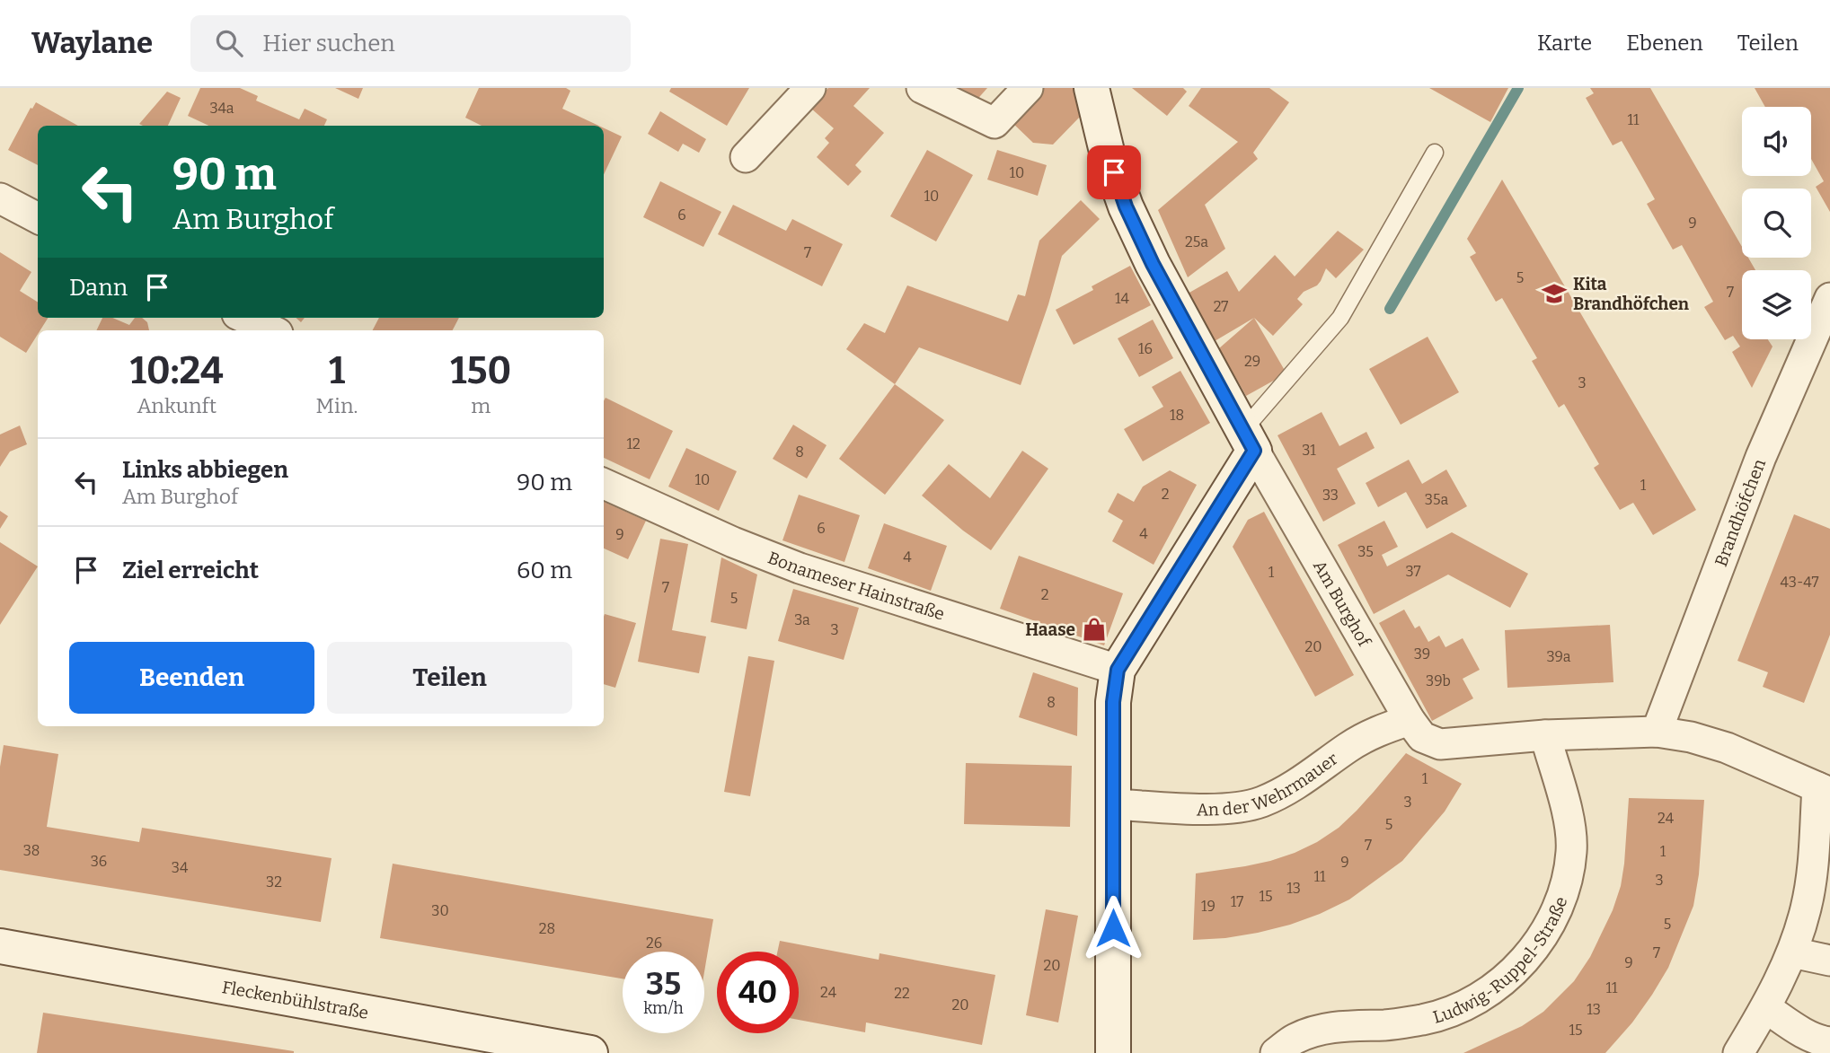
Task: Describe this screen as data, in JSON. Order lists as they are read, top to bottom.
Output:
{
  "streets": {
    "street": [
      "Brandhöfchen",
      "Bonameser Hainstraße",
      "Am Burghof",
      "An der Wehrmauer",
      "Ludwig-Ruppel-Straße",
      "Fleckenbühlstraße"
    ]
  },
  "crossings": [
    ["Brandhöfchen", "Am Burghof"],
    ["Am Burghof", "An der Wehrmauer"],
    ["Am Burghof", "Ludwig-Ruppel-Straße"]
  ],
  "places": {
    "school or university": ["Kita Brandhöfchen"],
    "shop": ["Haase"]
  },
  "house_numbers": [
    "34a",
    "11",
    "10",
    "10",
    "6",
    "9",
    "25a",
    "7",
    "5",
    "7",
    "14",
    "27",
    "16",
    "29",
    "3",
    "18",
    "12",
    "31",
    "8",
    "10",
    "1",
    "2",
    "33",
    "35a",
    "6",
    "4",
    "9",
    "35",
    "4",
    "37",
    "1",
    "43-47",
    "7",
    "2",
    "5",
    "3a",
    "3",
    "20",
    "39",
    "39a",
    "39b",
    "8",
    "1",
    "3",
    "24",
    "5",
    "7",
    "38",
    "1",
    "36",
    "9",
    "34",
    "11",
    "3",
    "32",
    "13",
    "15",
    "17",
    "19",
    "30",
    "5",
    "28",
    "26",
    "7",
    "9",
    "20",
    "11",
    "24",
    "22",
    "20",
    "13",
    "15"
  ],
  "page": {
    "header": "Waylane",
    "search": "Hier suchen",
    "nav": ["Karte", "Ebenen", "Teilen"],
    "turn": ["90 m", "Am Burghof"],
    "then": "Dann",
    "eta": [
      "10:24",
      "Ankunft",
      "1",
      "Min.",
      "150",
      "m"
    ],
    "list": [
      {
        "name": "Links abbiegen",
        "note": "Am Burghof",
        "value": "90 m"
      },
      {
        "name": "Ziel erreicht",
        "value": "60 m"
      }
    ],
    "buttons": ["Beenden", "Teilen"],
    "speed": "35 km/h",
    "limit": "40"
  }
}
